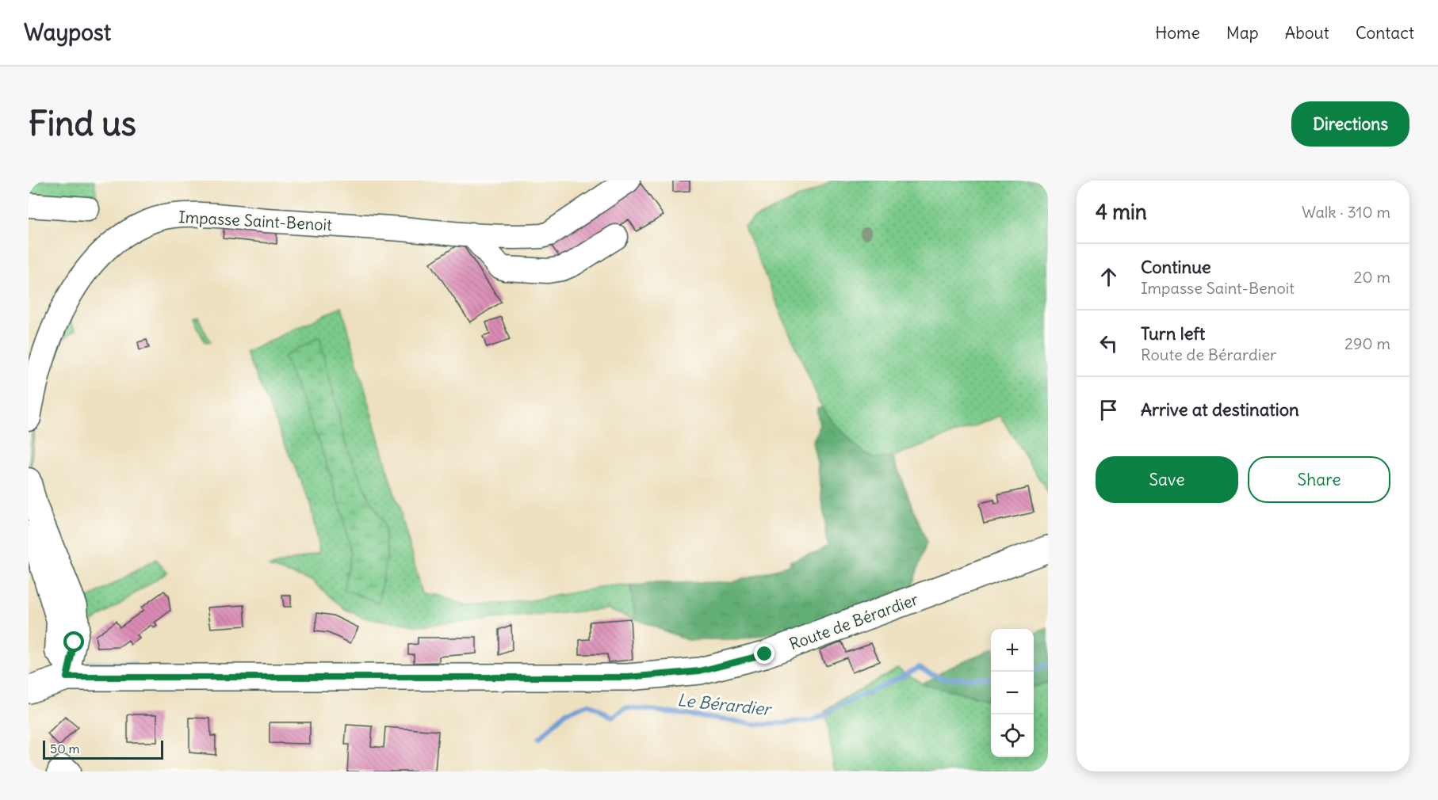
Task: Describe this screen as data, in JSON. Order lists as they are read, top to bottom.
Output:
{
  "streets": {
    "main road": ["Route de Bérardier"],
    "street": ["Impasse Saint-Benoit"]
  },
  "water": ["Le Bérardier"],
  "scale_bar": "50 m",
  "page": {
    "header": "Waypost",
    "nav": [
      "Home",
      "Map",
      "About",
      "Contact"
    ],
    "buttons": [
      "Directions",
      ["Save", "Share"]
    ],
    "title": "Find us",
    "heading": ["4 min", "Walk · 310 m"],
    "list": [
      ["Continue", "Impasse Saint-Benoit", "20 m"],
      ["Turn left", "Route de Bérardier", "290 m"],
      "Arrive at destination"
    ],
    "map_buttons": ["+", "−"],
    "scale": "50 m"
  }
}
